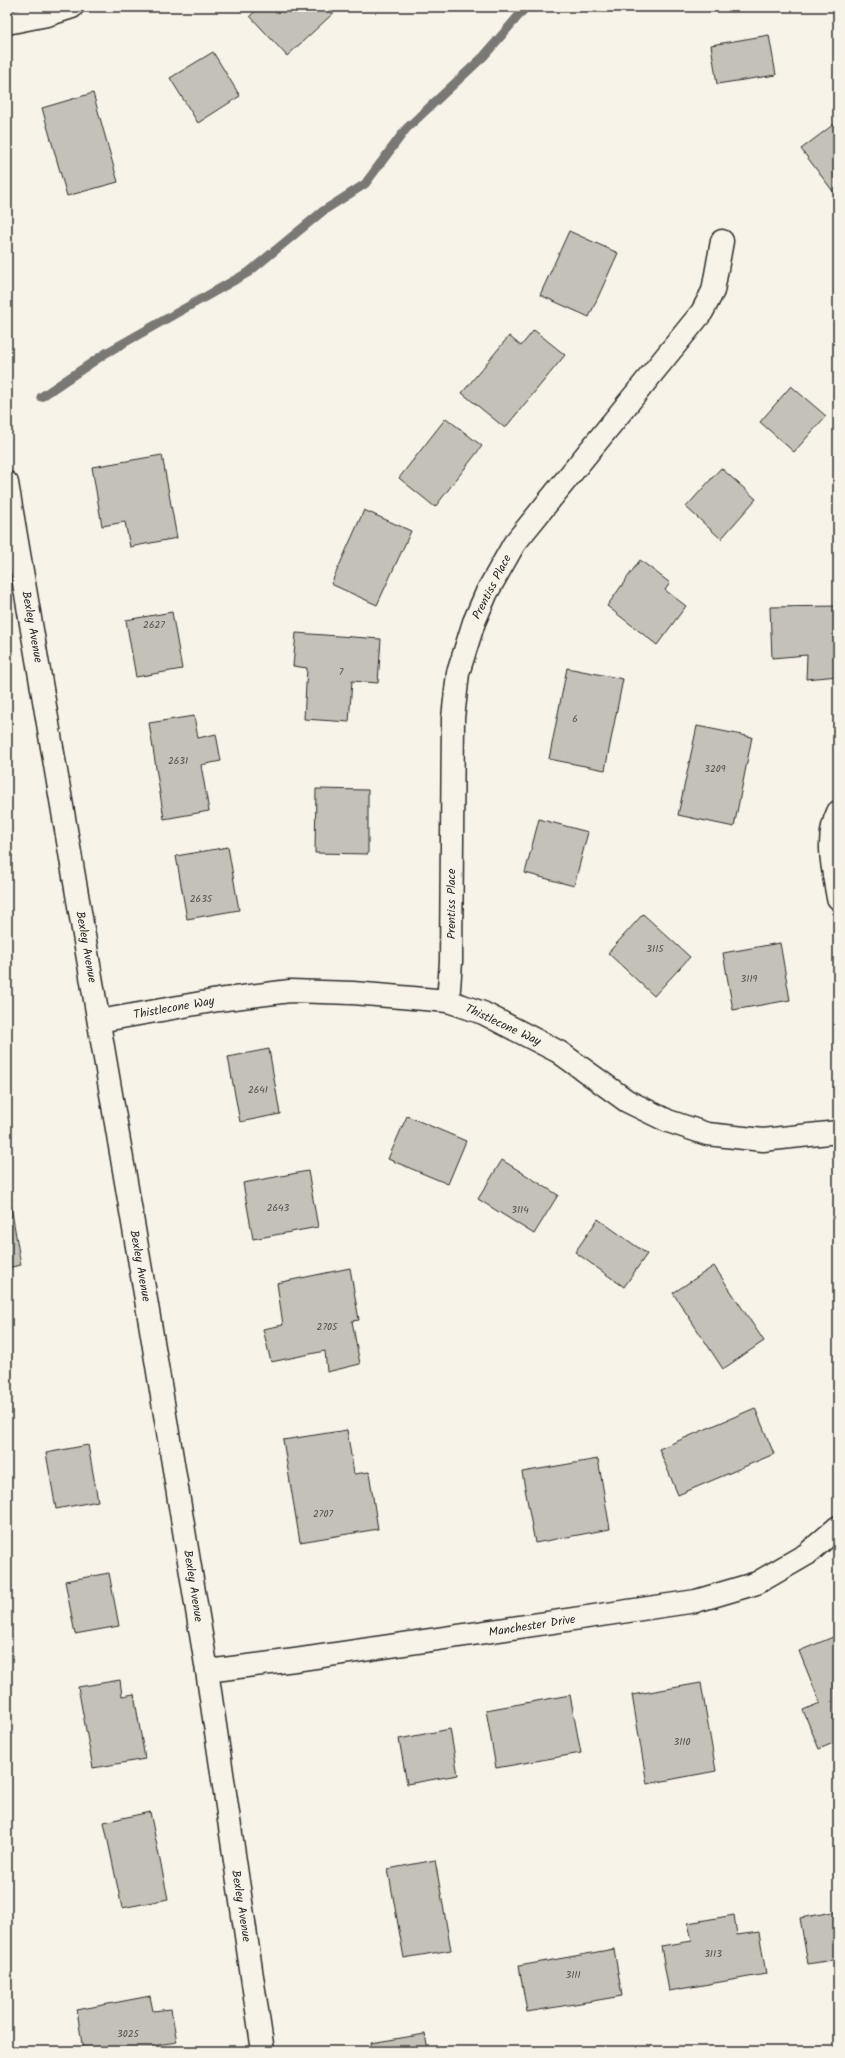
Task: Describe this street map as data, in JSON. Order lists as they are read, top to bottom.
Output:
{
  "streets": {
    "street": [
      "Prentiss Place",
      "Bexley Avenue",
      "Thistlecone Way",
      "Manchester Drive"
    ]
  },
  "crossings": [
    ["Prentiss Place", "Thistlecone Way"],
    ["Bexley Avenue", "Thistlecone Way"],
    ["Bexley Avenue", "Manchester Drive"]
  ],
  "house_numbers": [
    "2627",
    "7",
    "6",
    "2631",
    "3209",
    "2635",
    "3115",
    "3119",
    "2641",
    "2643",
    "3114",
    "2705",
    "2707",
    "3110",
    "3113",
    "3111",
    "3025"
  ]
}
